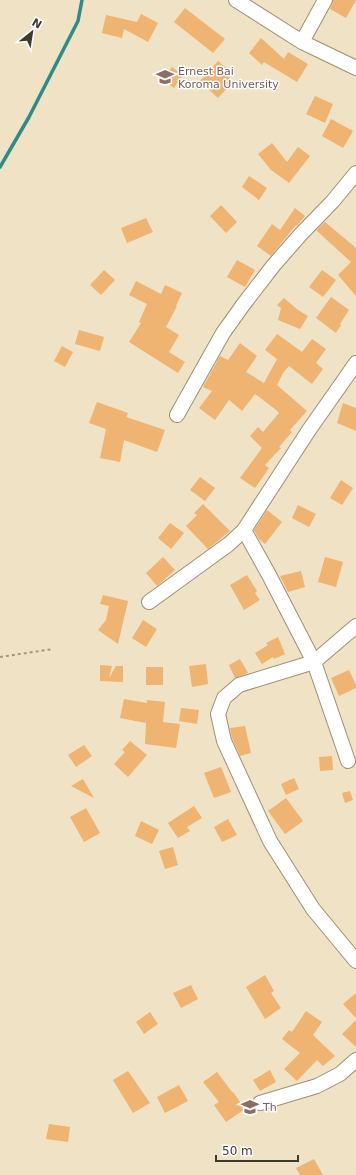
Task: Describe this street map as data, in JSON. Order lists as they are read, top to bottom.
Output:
{
  "places": {
    "school or university": ["Ernest Bai Koroma University", "Th"]
  },
  "scale_bar": "50 m",
  "north": "top right"
}
